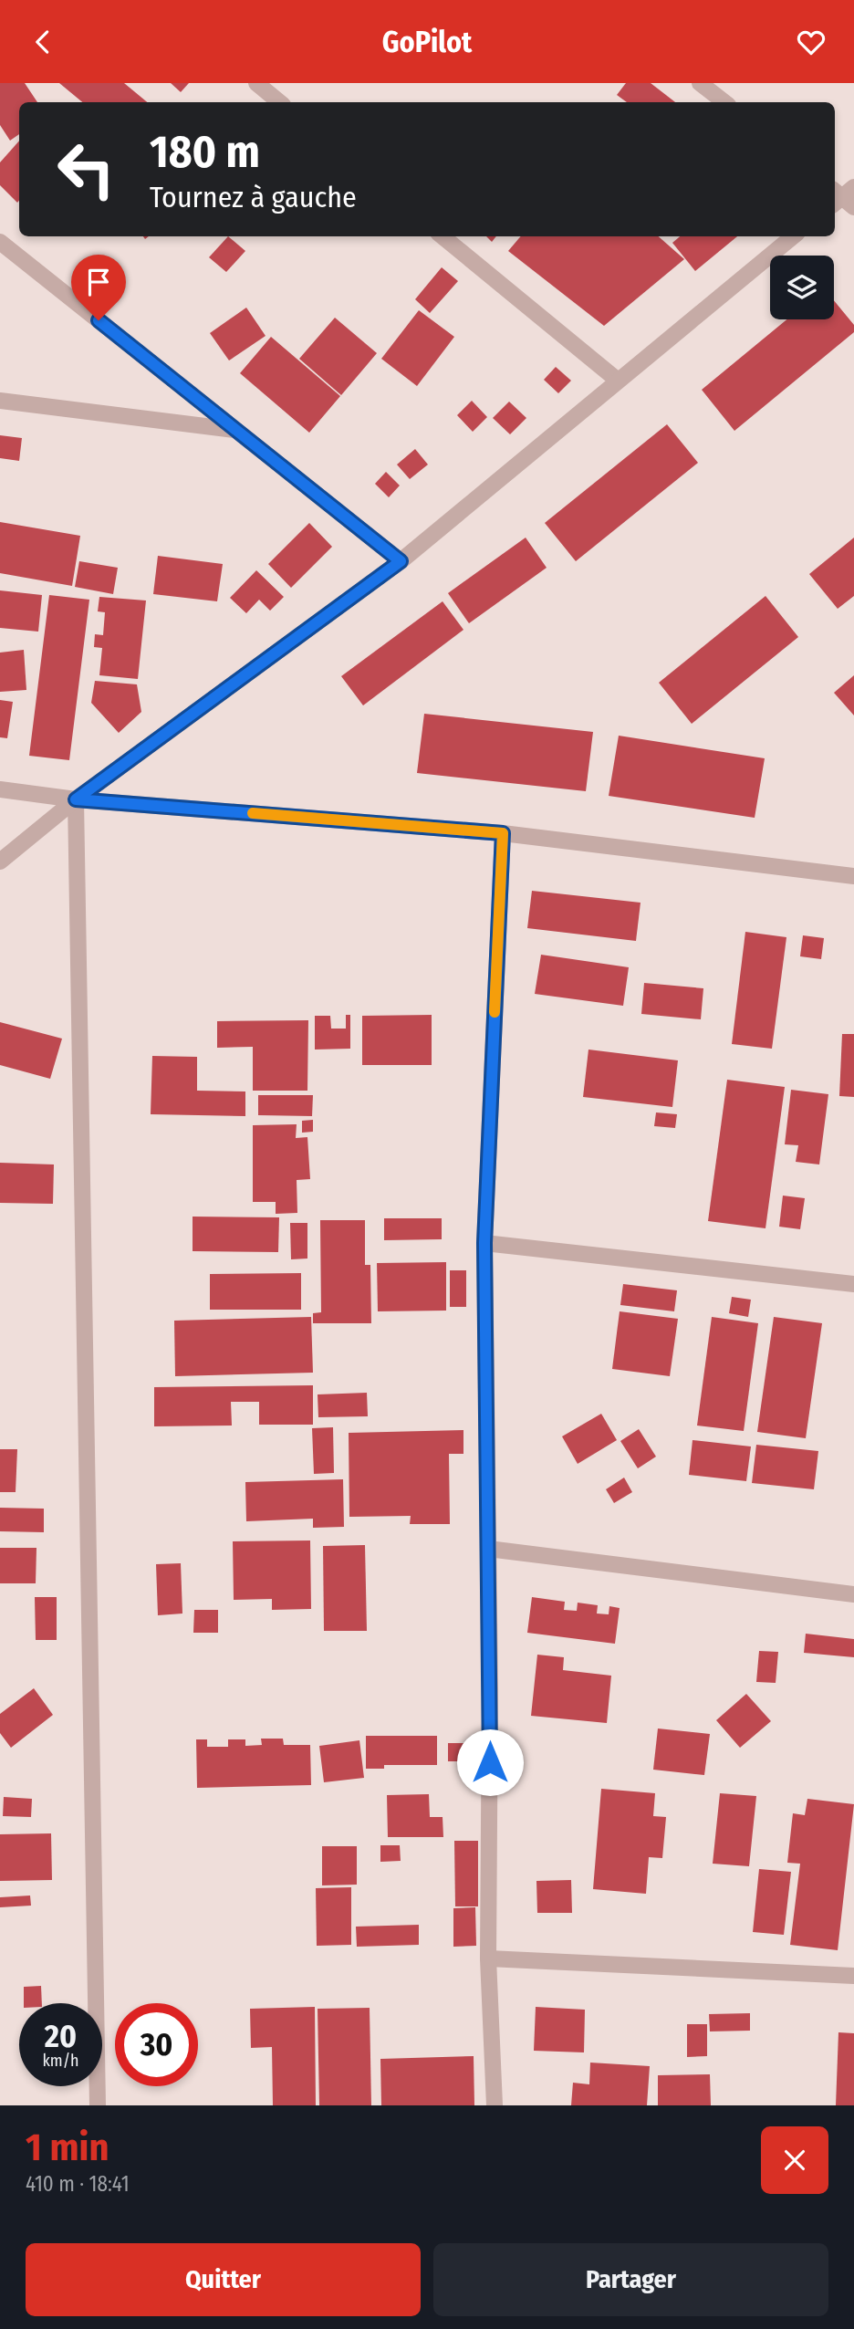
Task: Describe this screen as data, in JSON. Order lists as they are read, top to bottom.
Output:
{
  "page": {
    "header": "GoPilot",
    "turn": ["180 m", "Tournez à gauche"],
    "speed": "20 km/h",
    "limit": "30",
    "heading": ["1 min", "410 m · 18:41"],
    "buttons": ["Quitter", "Partager"]
  }
}
